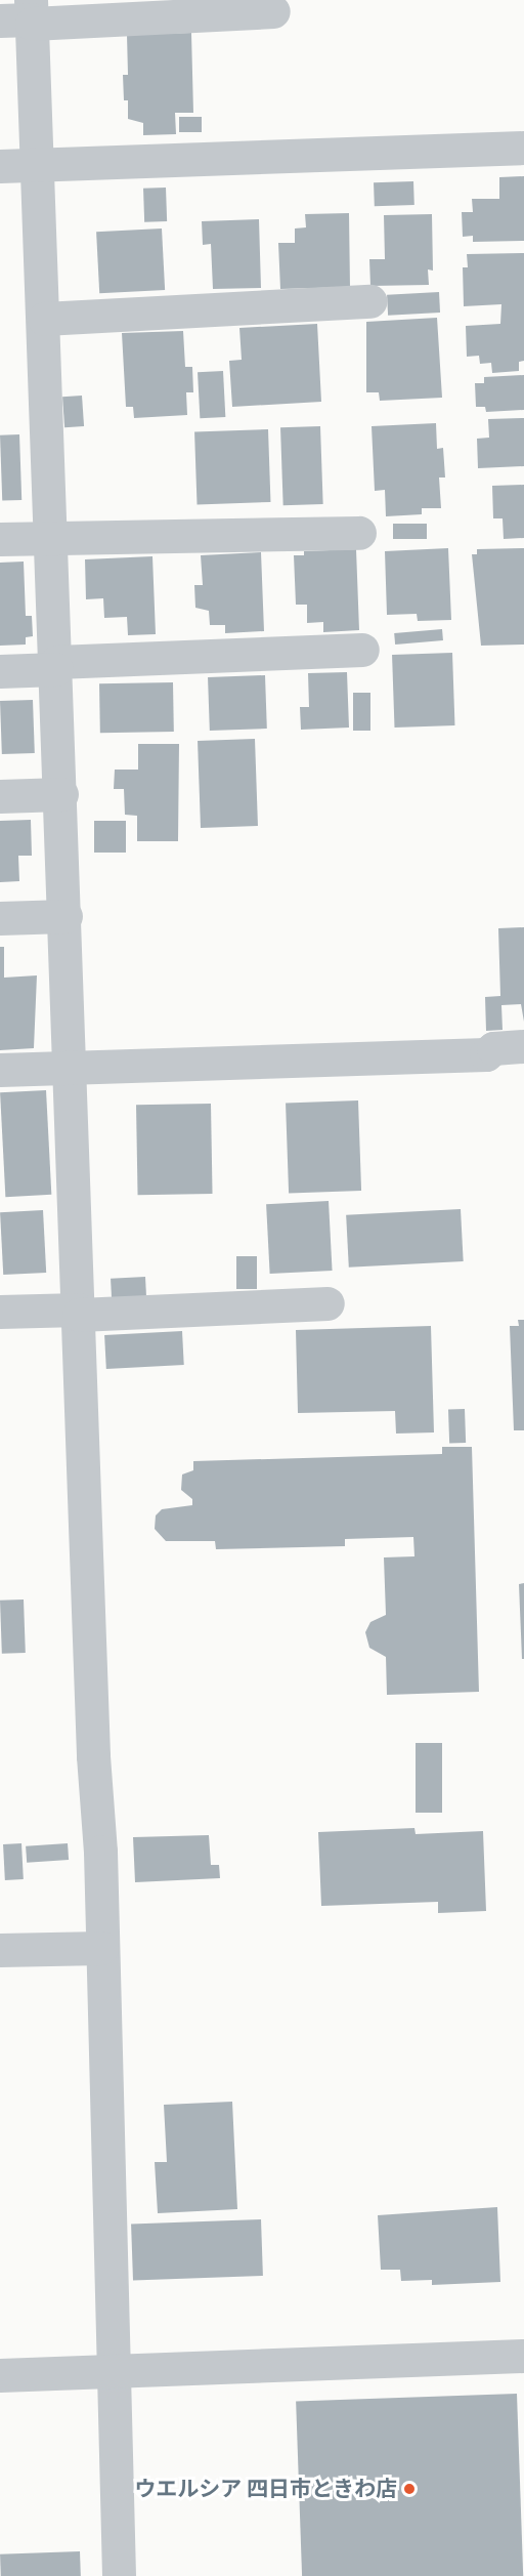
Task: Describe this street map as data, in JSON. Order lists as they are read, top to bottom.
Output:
{
  "places": ["ウエルシア 四日市ときわ店"]
}
